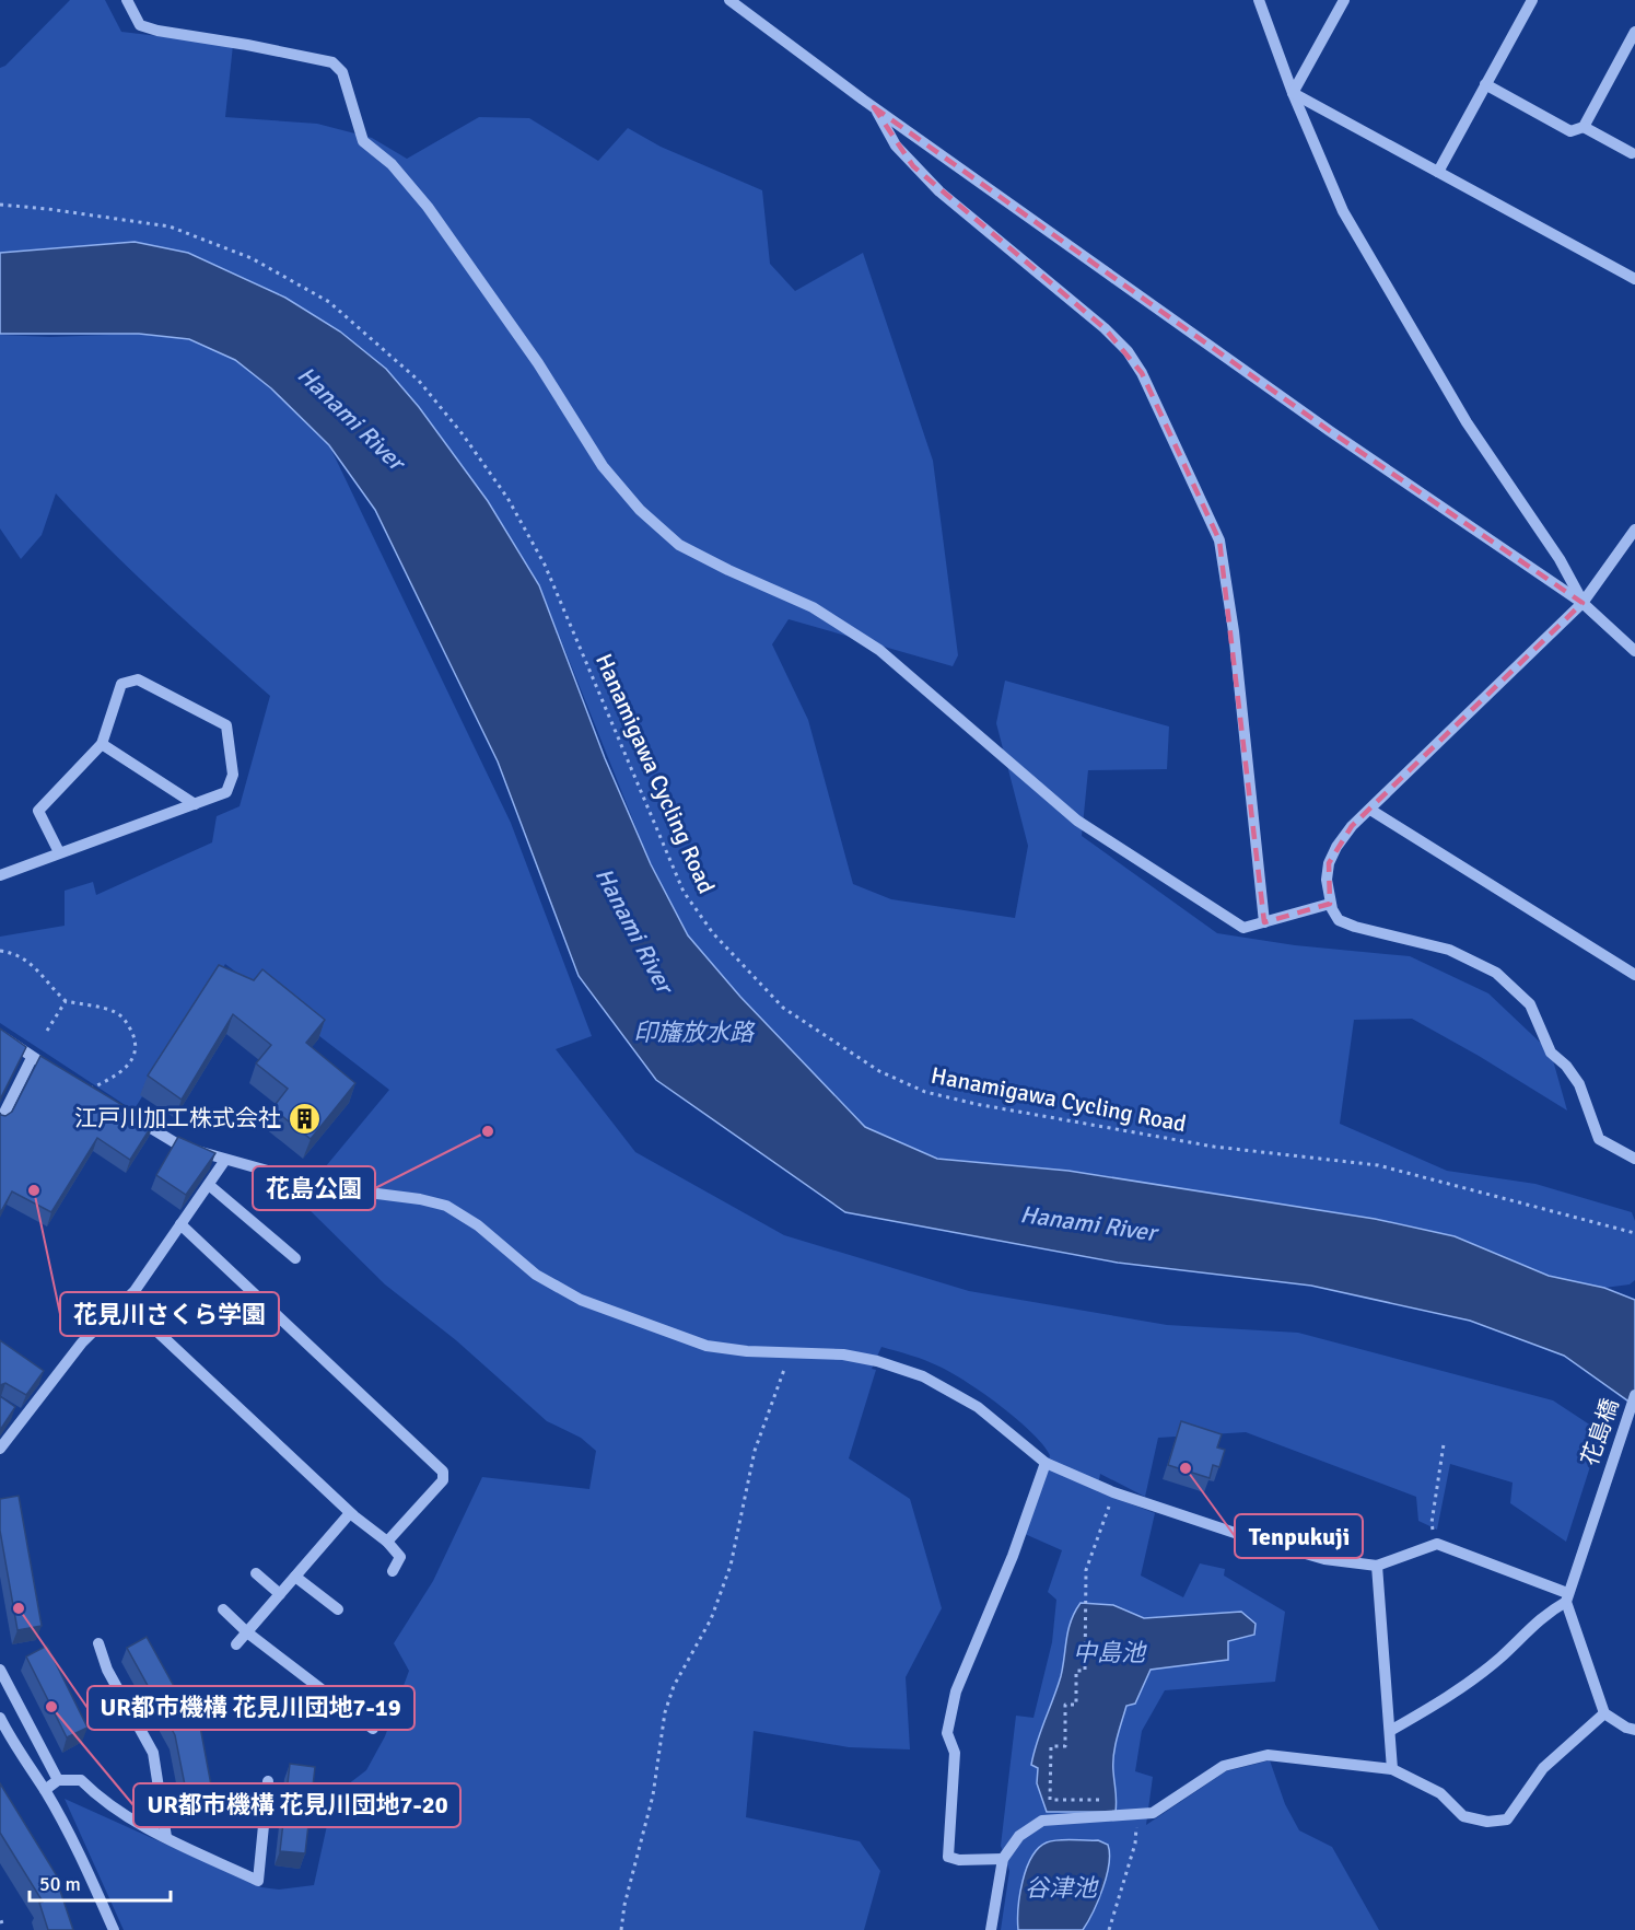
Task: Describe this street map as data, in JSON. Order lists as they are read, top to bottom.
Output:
{
  "streets": {
    "street": ["花島橋"],
    "path": ["Hanamigawa Cycling Road"]
  },
  "water": [
    "Hanami River",
    "印旛放水路",
    "中島池",
    "谷津池"
  ],
  "places": {
    "building": ["江戸川加工株式会社"],
    "other": [
      "花島公園",
      "花見川さくら学園",
      "Tenpukuji",
      "UR都市機構 花見川団地7-19",
      "UR都市機構 花見川団地7-20"
    ]
  },
  "scale_bar": "50 m"
}
